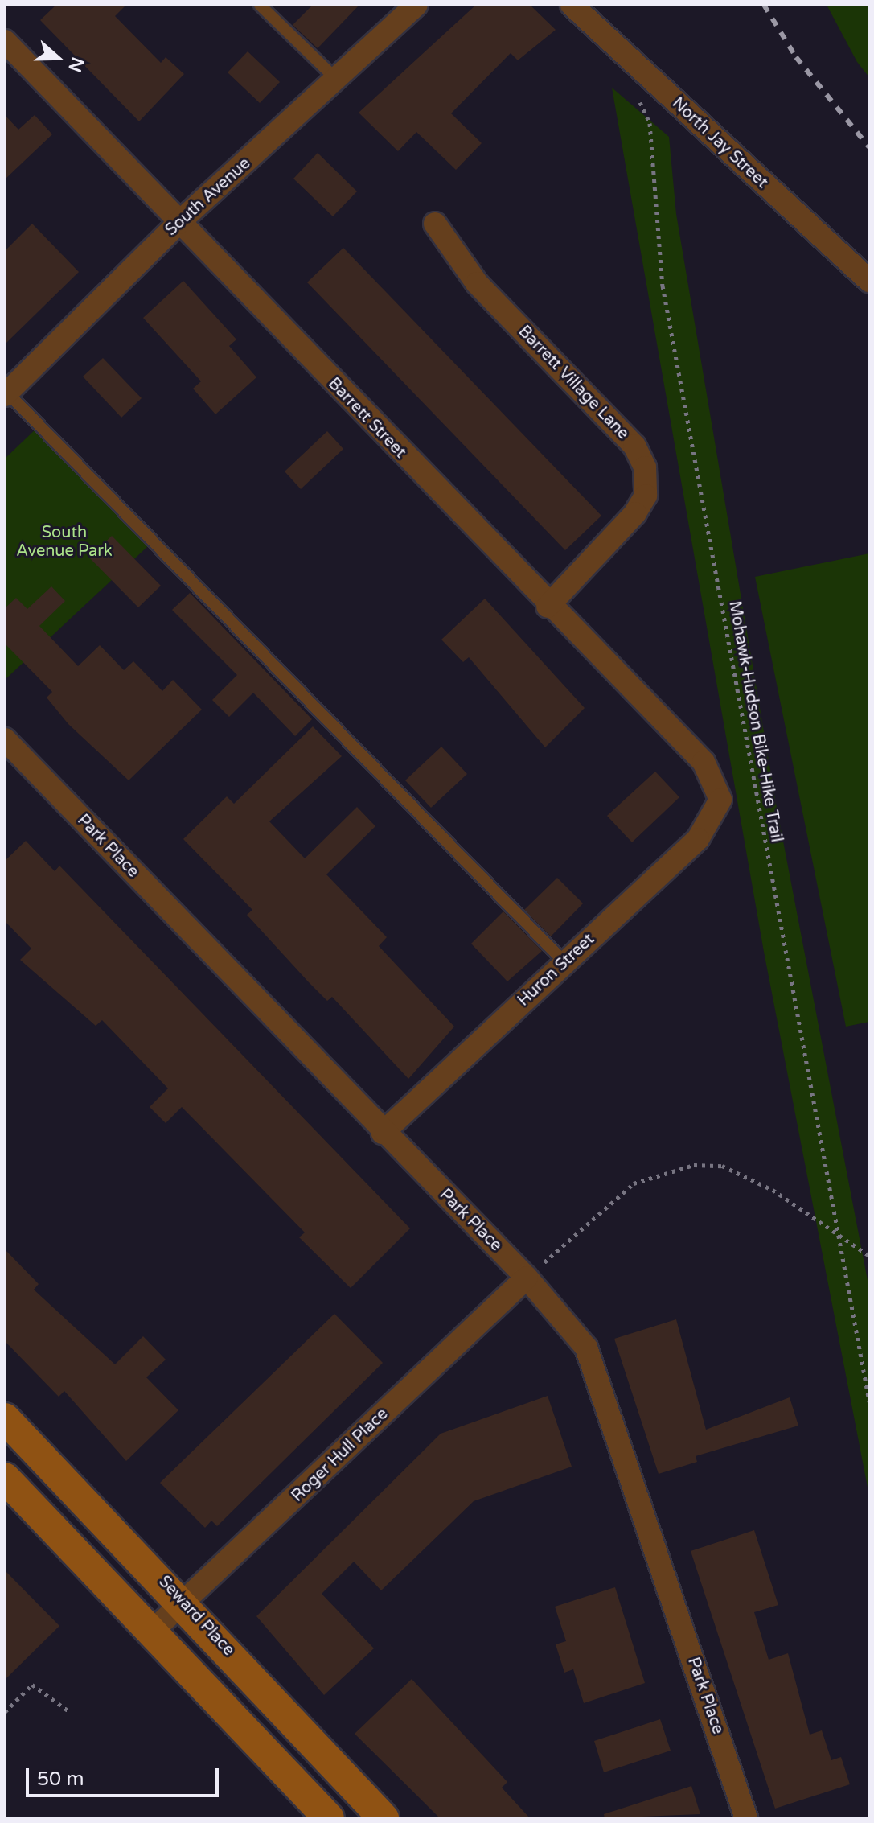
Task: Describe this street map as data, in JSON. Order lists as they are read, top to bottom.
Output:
{
  "streets": {
    "street": [
      "North Jay Street",
      "South Avenue",
      "Barrett Village Lane",
      "Barrett Street",
      "Park Place",
      "Huron Street",
      "Roger Hull Place",
      "Seward Place"
    ],
    "path": ["Mohawk-Hudson Bike-Hike Trail"]
  },
  "crossings": [
    ["South Avenue", "Barrett Street"],
    ["Barrett Village Lane", "Barrett Street"],
    ["Barrett Street", "Huron Street"],
    ["Park Place", "Huron Street"],
    ["Park Place", "Roger Hull Place"],
    ["Roger Hull Place", "Seward Place"]
  ],
  "parks": ["South Avenue Park"],
  "scale_bar": "50 m",
  "north": "right"
}
